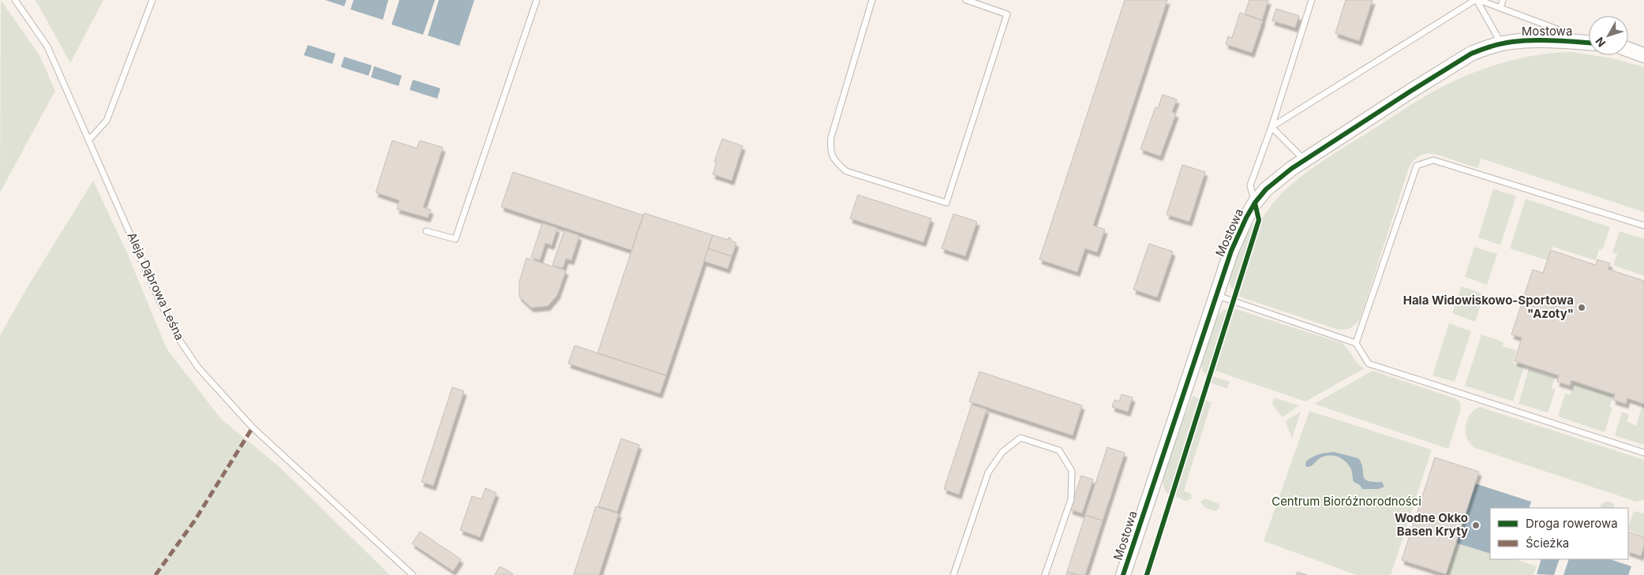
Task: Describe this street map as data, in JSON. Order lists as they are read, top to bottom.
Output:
{
  "streets": {
    "street": ["Mostowa"],
    "lane": ["Aleja Dąbrowa Leśna"]
  },
  "parks": ["Centrum Bioróżnorodności"],
  "places": ["Hala Widowiskowo-Sportowa \"Azoty\"", "Wodne Okko Basen Kryty"],
  "legend": ["Droga rowerowa", "Ścieżka"],
  "north": "bottom left"
}
